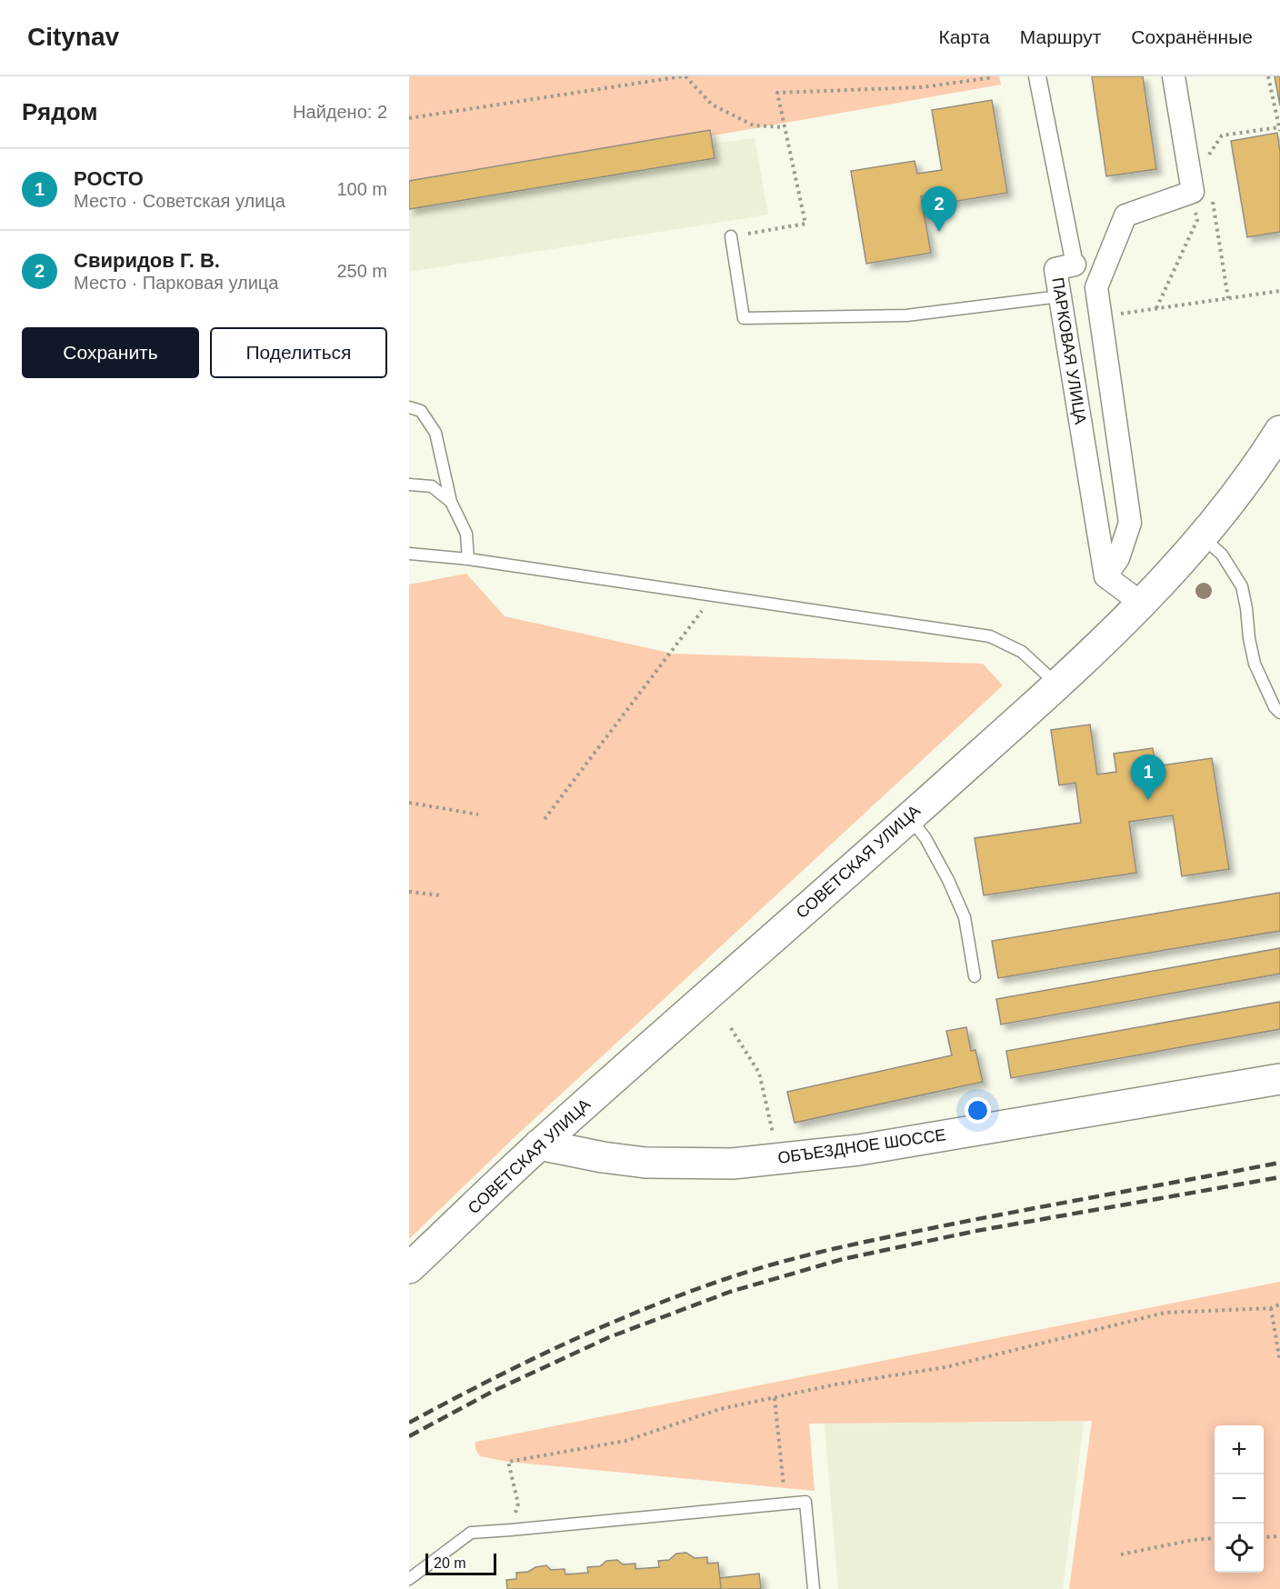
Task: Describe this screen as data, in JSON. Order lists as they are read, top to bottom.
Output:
{
  "streets": {
    "main road": ["СОВЕТСКАЯ УЛИЦА", "ОБЪЕЗДНОЕ ШОССЕ"],
    "street": ["ПАРКОВАЯ УЛИЦА"]
  },
  "crossings": [
    ["СОВЕТСКАЯ УЛИЦА", "ОБЪЕЗДНОЕ ШОССЕ"]
  ],
  "scale_bar": "20 m",
  "page": {
    "header": "Citynav",
    "nav": ["Карта", "Маршрут", "Сохранённые"],
    "heading": ["Рядом", "Найдено: 2"],
    "list": [
      {
        "mark": "1",
        "name": "РОСТО",
        "note": "Место · Советская улица",
        "value": "100 m"
      },
      {
        "mark": "2",
        "name": "Свиридов Г. В.",
        "note": "Место · Парковая улица",
        "value": "250 m"
      }
    ],
    "pins": ["2", "1"],
    "buttons": ["Сохранить", "Поделиться"],
    "map_buttons": ["+", "−"],
    "scale": "20 m"
  }
}
